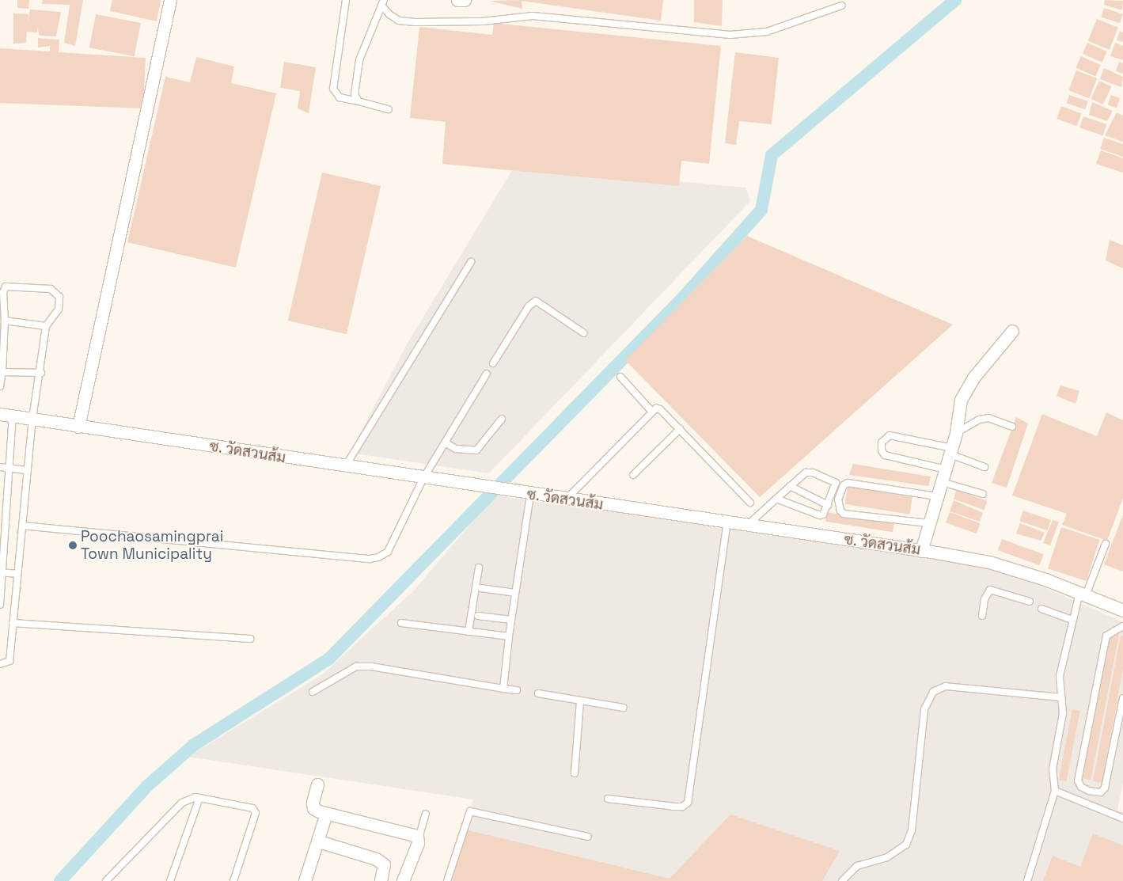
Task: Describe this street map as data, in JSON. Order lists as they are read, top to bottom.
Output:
{
  "streets": {
    "street": ["ซ. วัดสวนส้ม"]
  },
  "places": ["Poochaosamingprai Town Municipality"]
}
